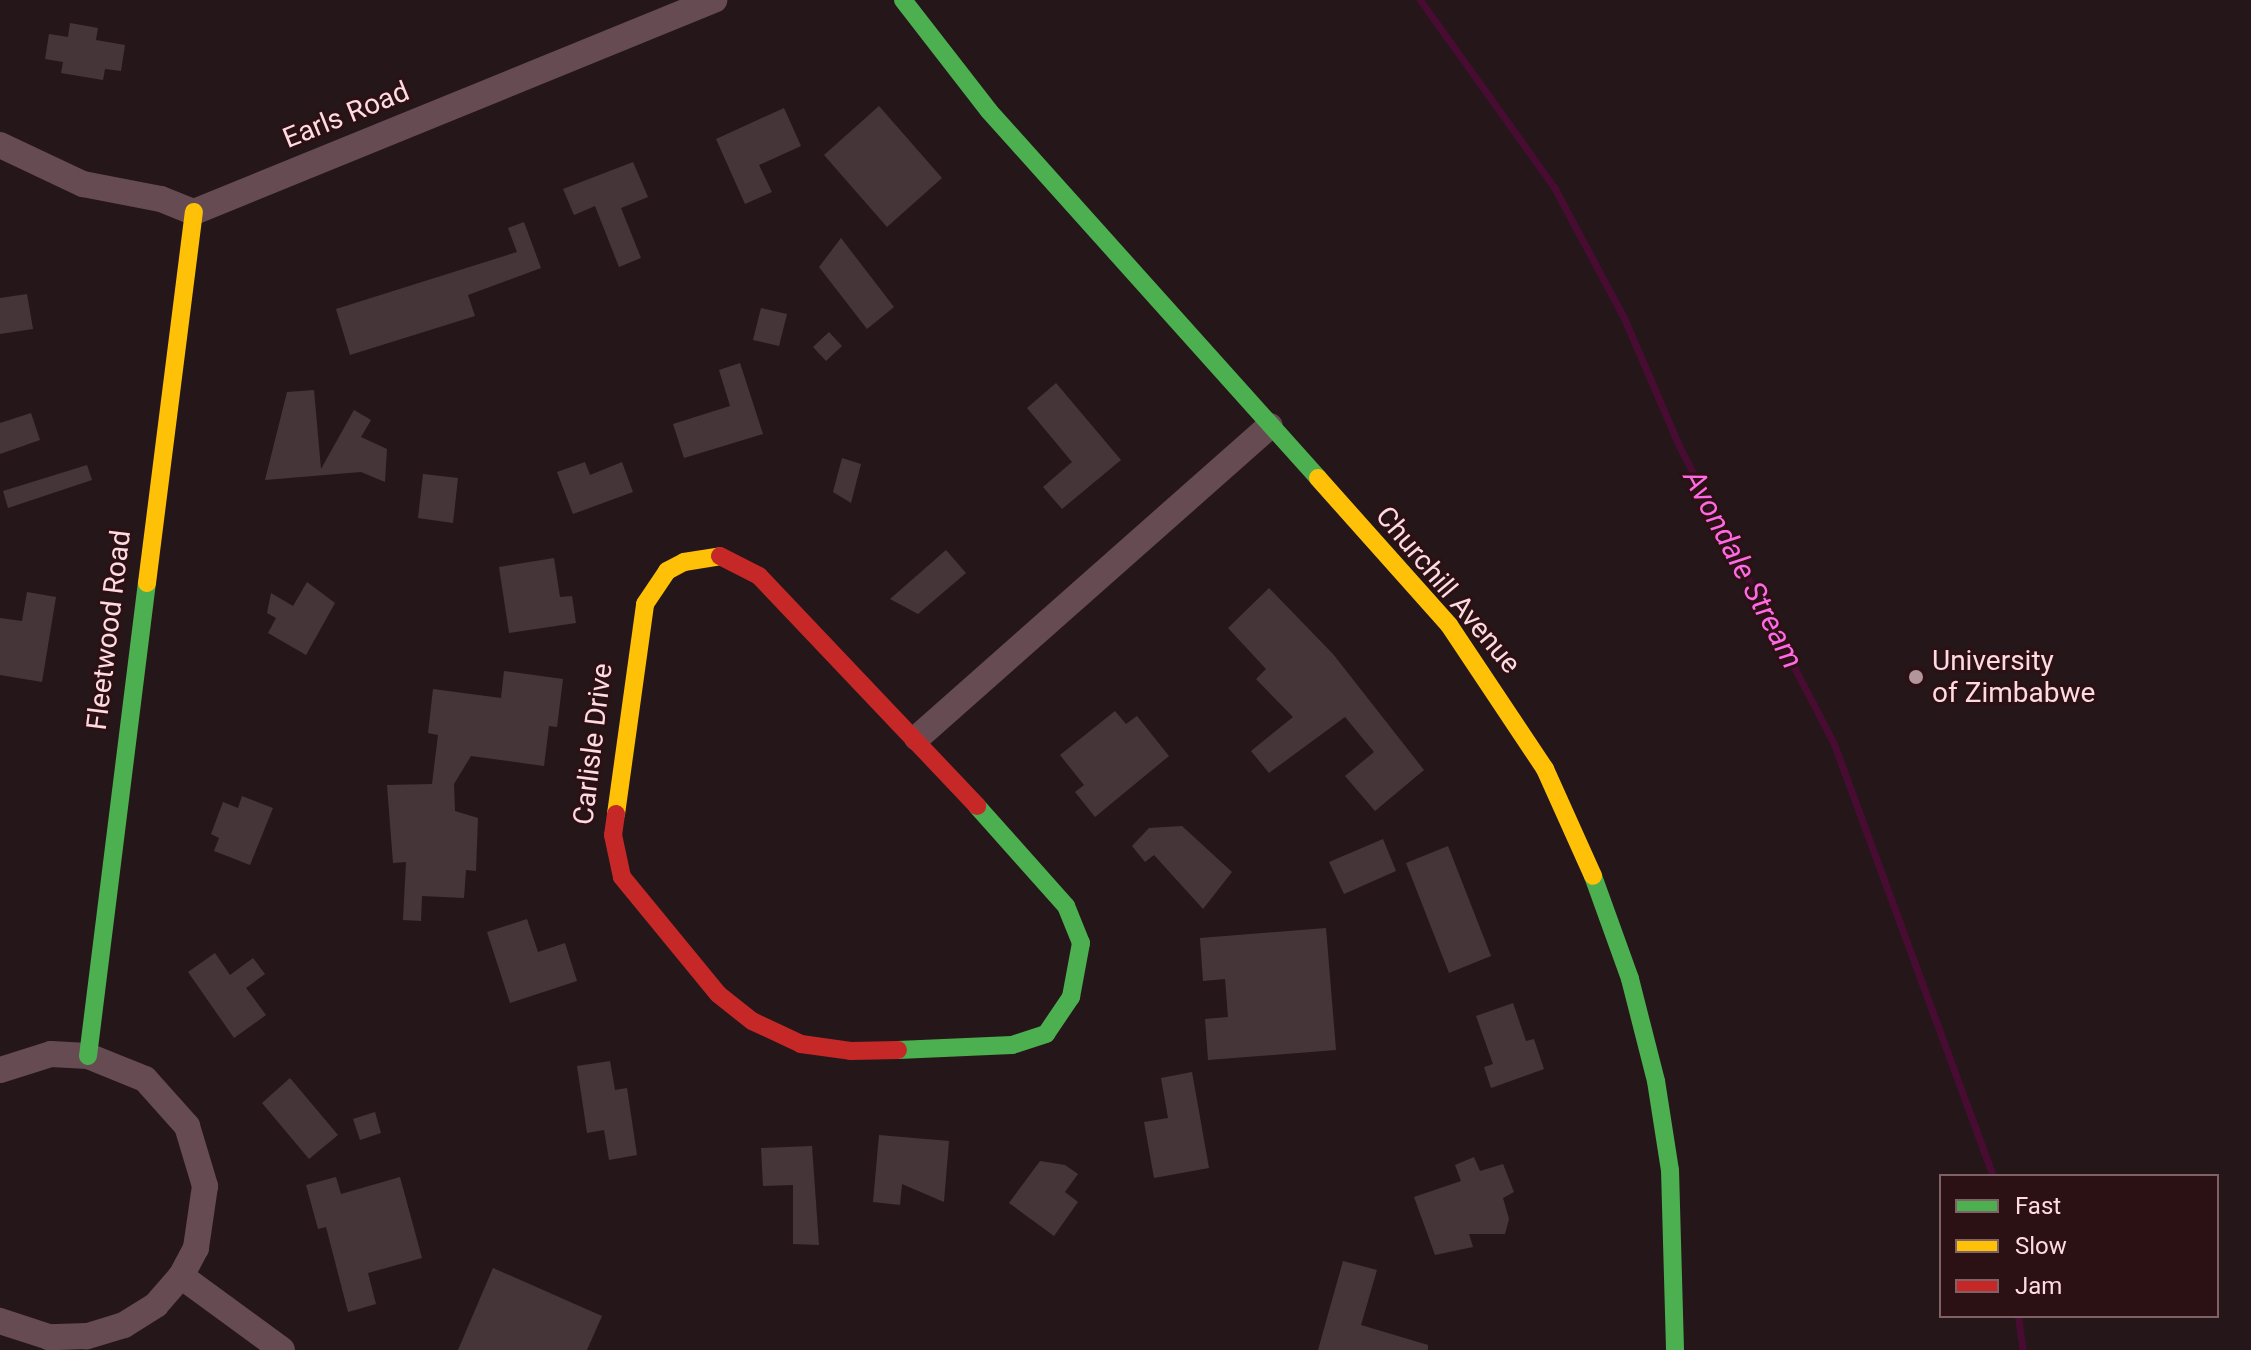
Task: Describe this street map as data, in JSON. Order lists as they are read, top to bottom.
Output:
{
  "streets": {
    "street": [
      "Earls Road",
      "Churchill Avenue",
      "Fleetwood Road",
      "Carlisle Drive"
    ]
  },
  "crossings": [
    ["Earls Road", "Fleetwood Road"]
  ],
  "water": ["Avondale Stream"],
  "places": ["University of Zimbabwe"],
  "legend": ["Fast", "Slow", "Jam"]
}
